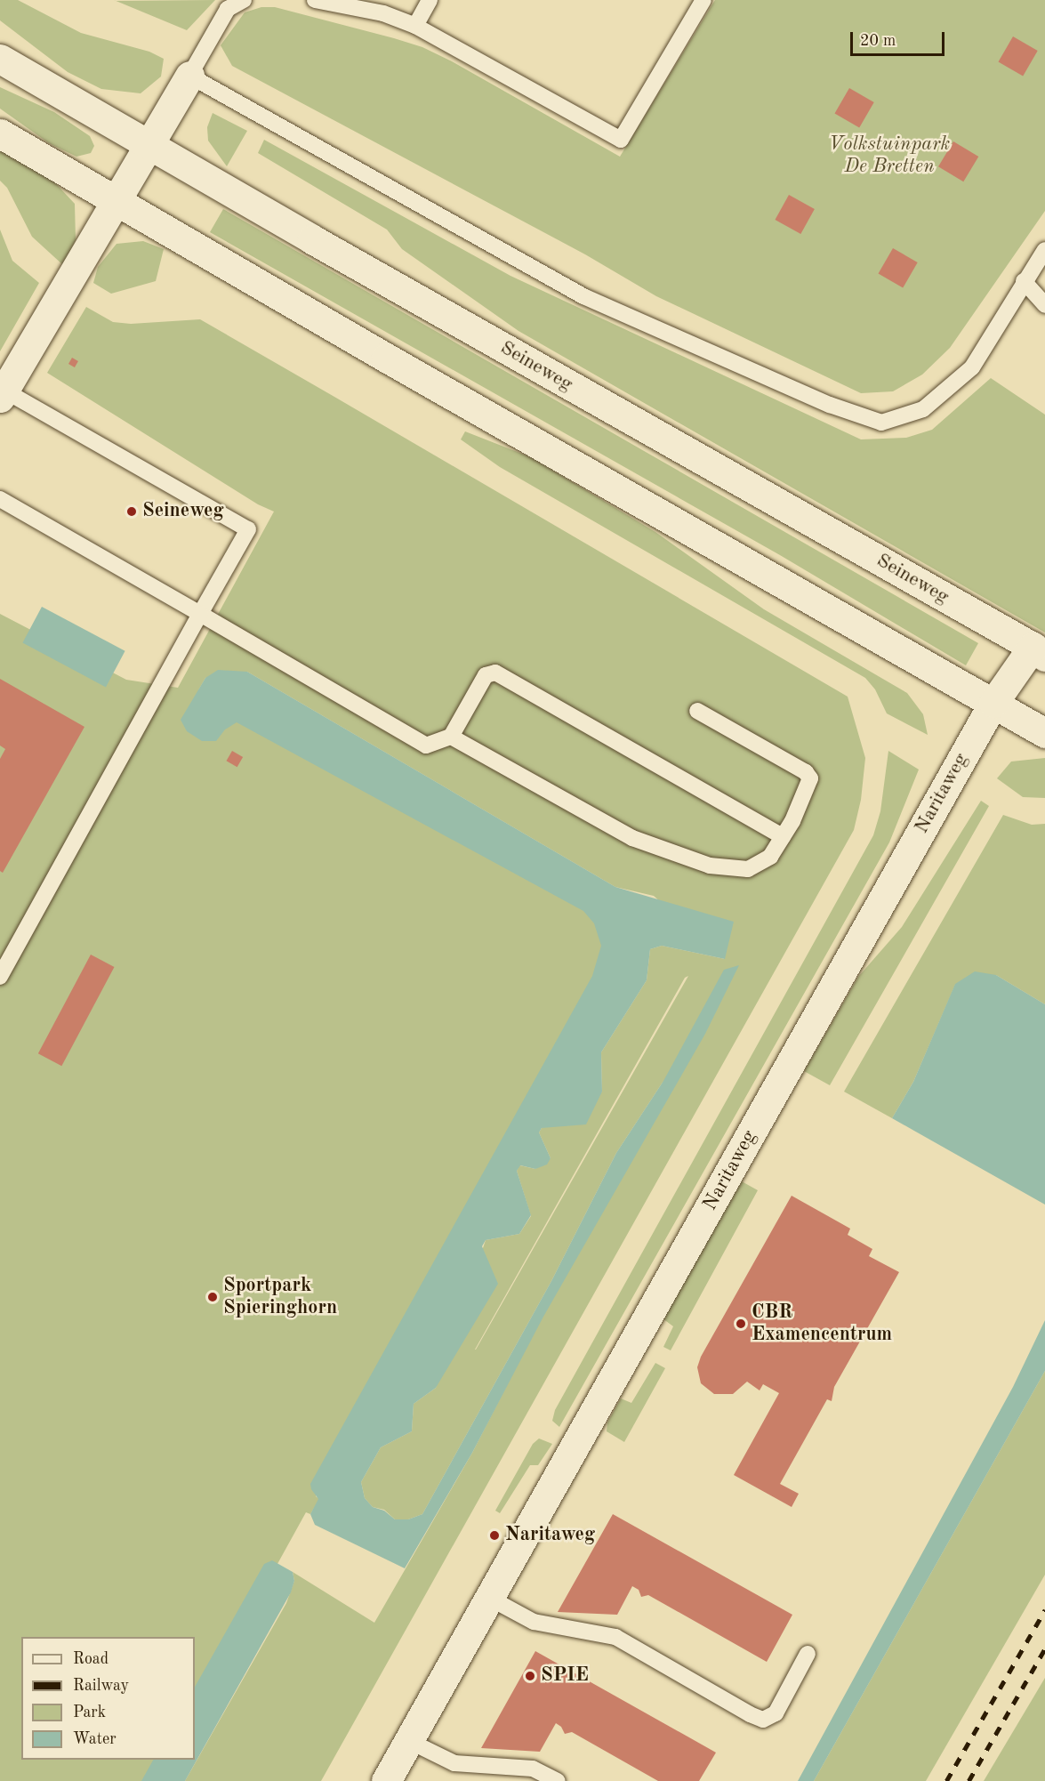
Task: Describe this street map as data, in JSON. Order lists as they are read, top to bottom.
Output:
{
  "streets": {
    "main road": ["Seineweg", "Naritaweg"]
  },
  "crossings": [
    ["Seineweg", "Naritaweg"]
  ],
  "parks": ["Volkstuinpark De Bretten"],
  "places": [
    "Seineweg",
    "Sportpark Spieringhorn",
    "CBR Examencentrum",
    "Naritaweg",
    "SPIE"
  ],
  "legend": [
    "Road",
    "Railway",
    "Park",
    "Water"
  ],
  "scale_bar": "20 m"
}
